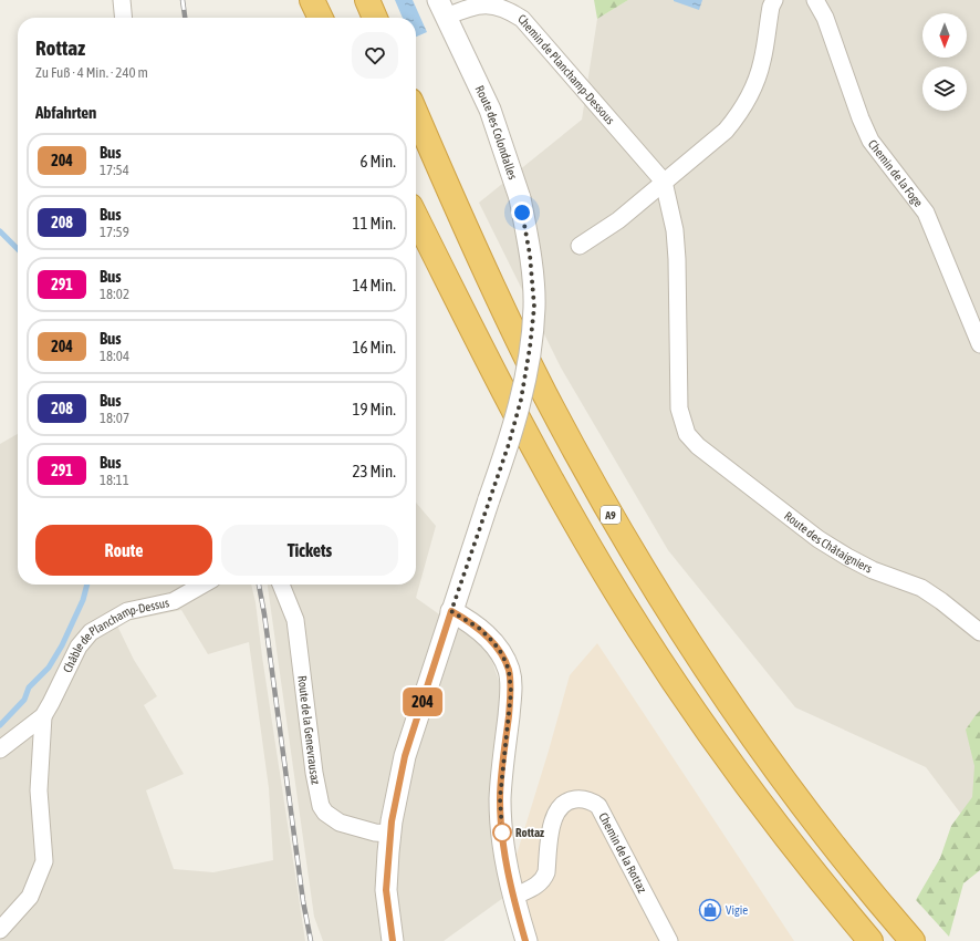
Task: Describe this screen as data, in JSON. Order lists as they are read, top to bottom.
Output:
{
  "streets": {
    "highway": ["A9"],
    "street": [
      "Chemin de Planchamp-Dessous",
      "Route des Colondalles",
      "Chemin de la Foge",
      "Route des Châtaigniers",
      "Châble de Planchamp-Dessus",
      "Route de la Genevrausaz",
      "Chemin de la Rottaz"
    ]
  },
  "crossings": [
    ["Chemin de Planchamp-Dessous", "Route des Colondalles"],
    ["Chemin de Planchamp-Dessous", "Route des Châtaigniers"],
    ["Route des Colondalles", "Route de la Genevrausaz"]
  ],
  "places": {
    "other": ["Rottaz"],
    "shop": ["Vigie"]
  },
  "lines": ["bus line 204"],
  "north": "bottom",
  "page": {
    "on_map": "204",
    "heading": [
      ["Rottaz", "Zu Fuß · 4 Min. · 240 m"],
      "Abfahrten"
    ],
    "list": [
      {
        "mark": "204",
        "name": "Bus",
        "note": "17:54",
        "value": "6 Min."
      },
      {
        "mark": "208",
        "name": "Bus",
        "note": "17:59",
        "value": "11 Min."
      },
      {
        "mark": "291",
        "name": "Bus",
        "note": "18:02",
        "value": "14 Min."
      },
      {
        "mark": "204",
        "name": "Bus",
        "note": "18:04",
        "value": "16 Min."
      },
      {
        "mark": "208",
        "name": "Bus",
        "note": "18:07",
        "value": "19 Min."
      },
      {
        "mark": "291",
        "name": "Bus",
        "note": "18:11",
        "value": "23 Min."
      }
    ],
    "buttons": ["Route", "Tickets"]
  }
}
